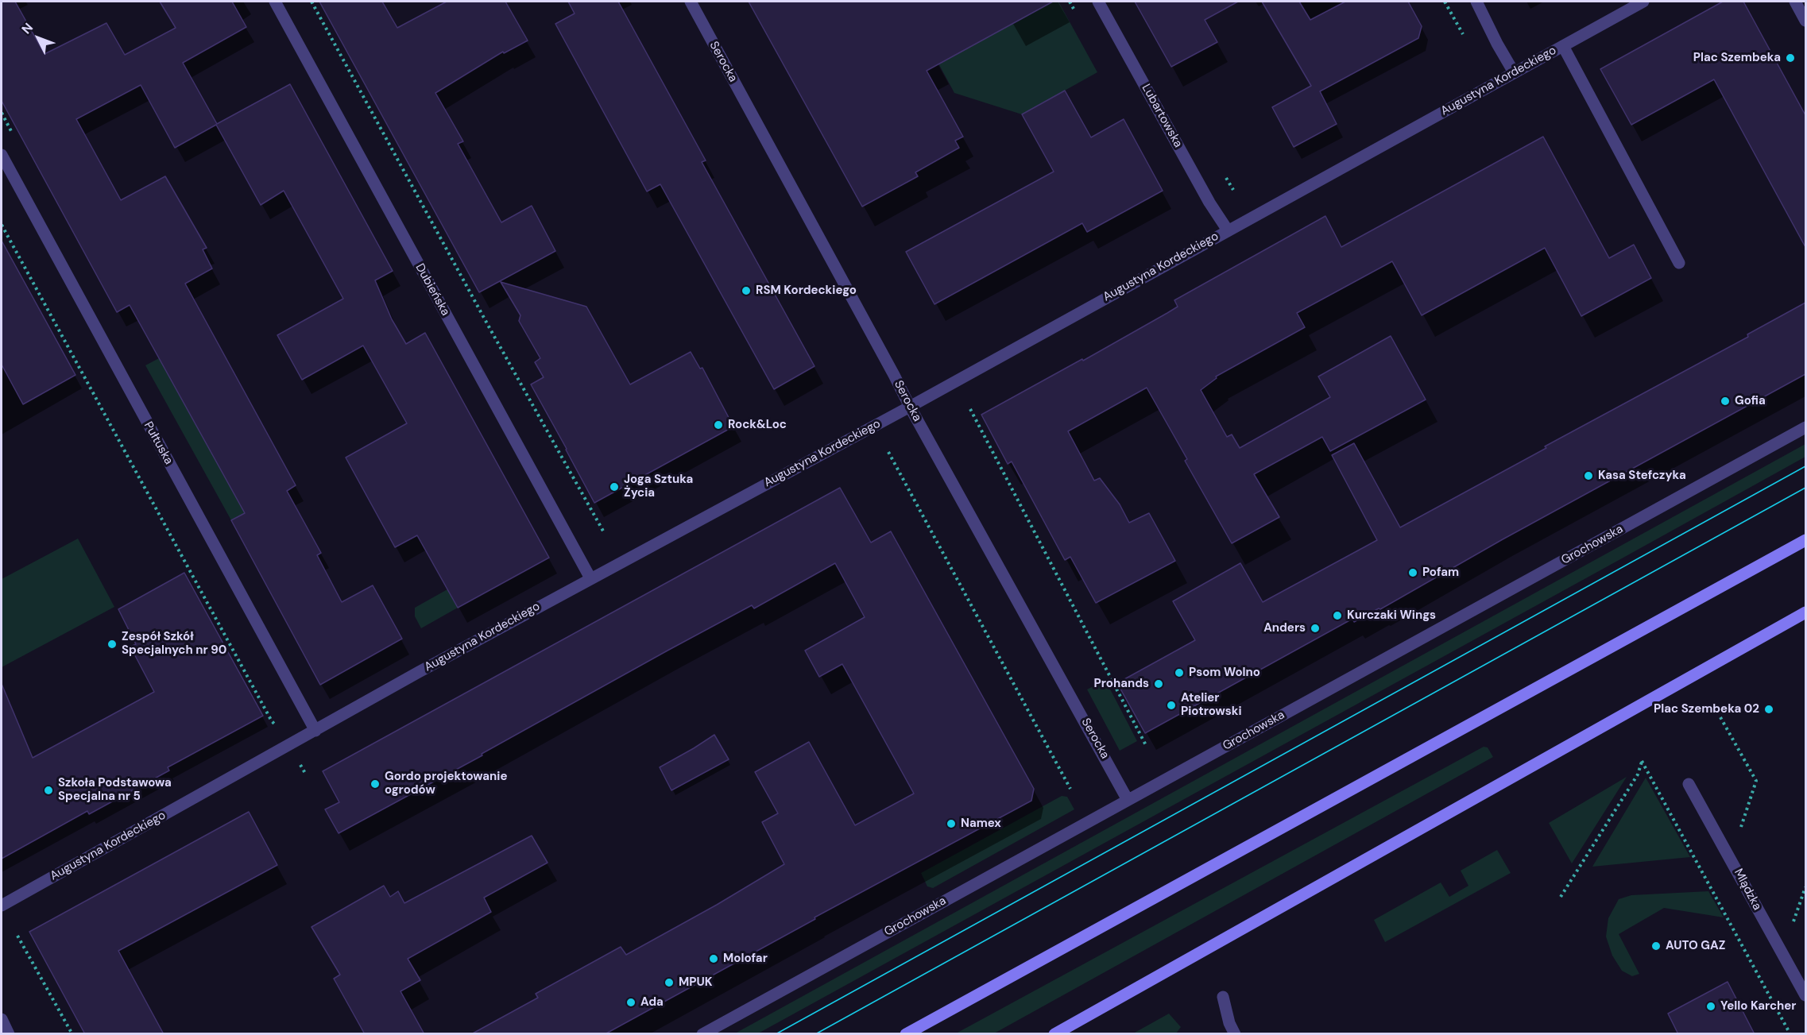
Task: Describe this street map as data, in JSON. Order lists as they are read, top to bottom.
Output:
{
  "streets": {
    "street": [
      "Serocka",
      "Augustyna Kordeckiego",
      "Lubartowska",
      "Dubieńska",
      "Pułtuska",
      "Grochowska",
      "Mlądzka"
    ]
  },
  "crossings": [
    ["Serocka", "Augustyna Kordeckiego"],
    ["Serocka", "Grochowska"],
    ["Augustyna Kordeckiego", "Lubartowska"],
    ["Augustyna Kordeckiego", "Dubieńska"],
    ["Augustyna Kordeckiego", "Pułtuska"]
  ],
  "places": [
    "Plac Szembeka",
    "RSM Kordeckiego",
    "Gofia",
    "Rock&Loc",
    "Kasa Stefczyka",
    "Joga Sztuka Życia",
    "Pofam",
    "Kurczaki Wings",
    "Anders",
    "Zespół Szkół Specjalnych nr 90",
    "Psom Wolno",
    "Prohands",
    "Atelier Piotrowski",
    "Plac Szembeka 02",
    "Gordo projektowanie ogrodów",
    "Szkoła Podstawowa Specjalna nr 5",
    "Namex",
    "AUTO GAZ",
    "Molofar",
    "MPUK",
    "Ada",
    "Yello Karcher"
  ],
  "north": "top left"
}
